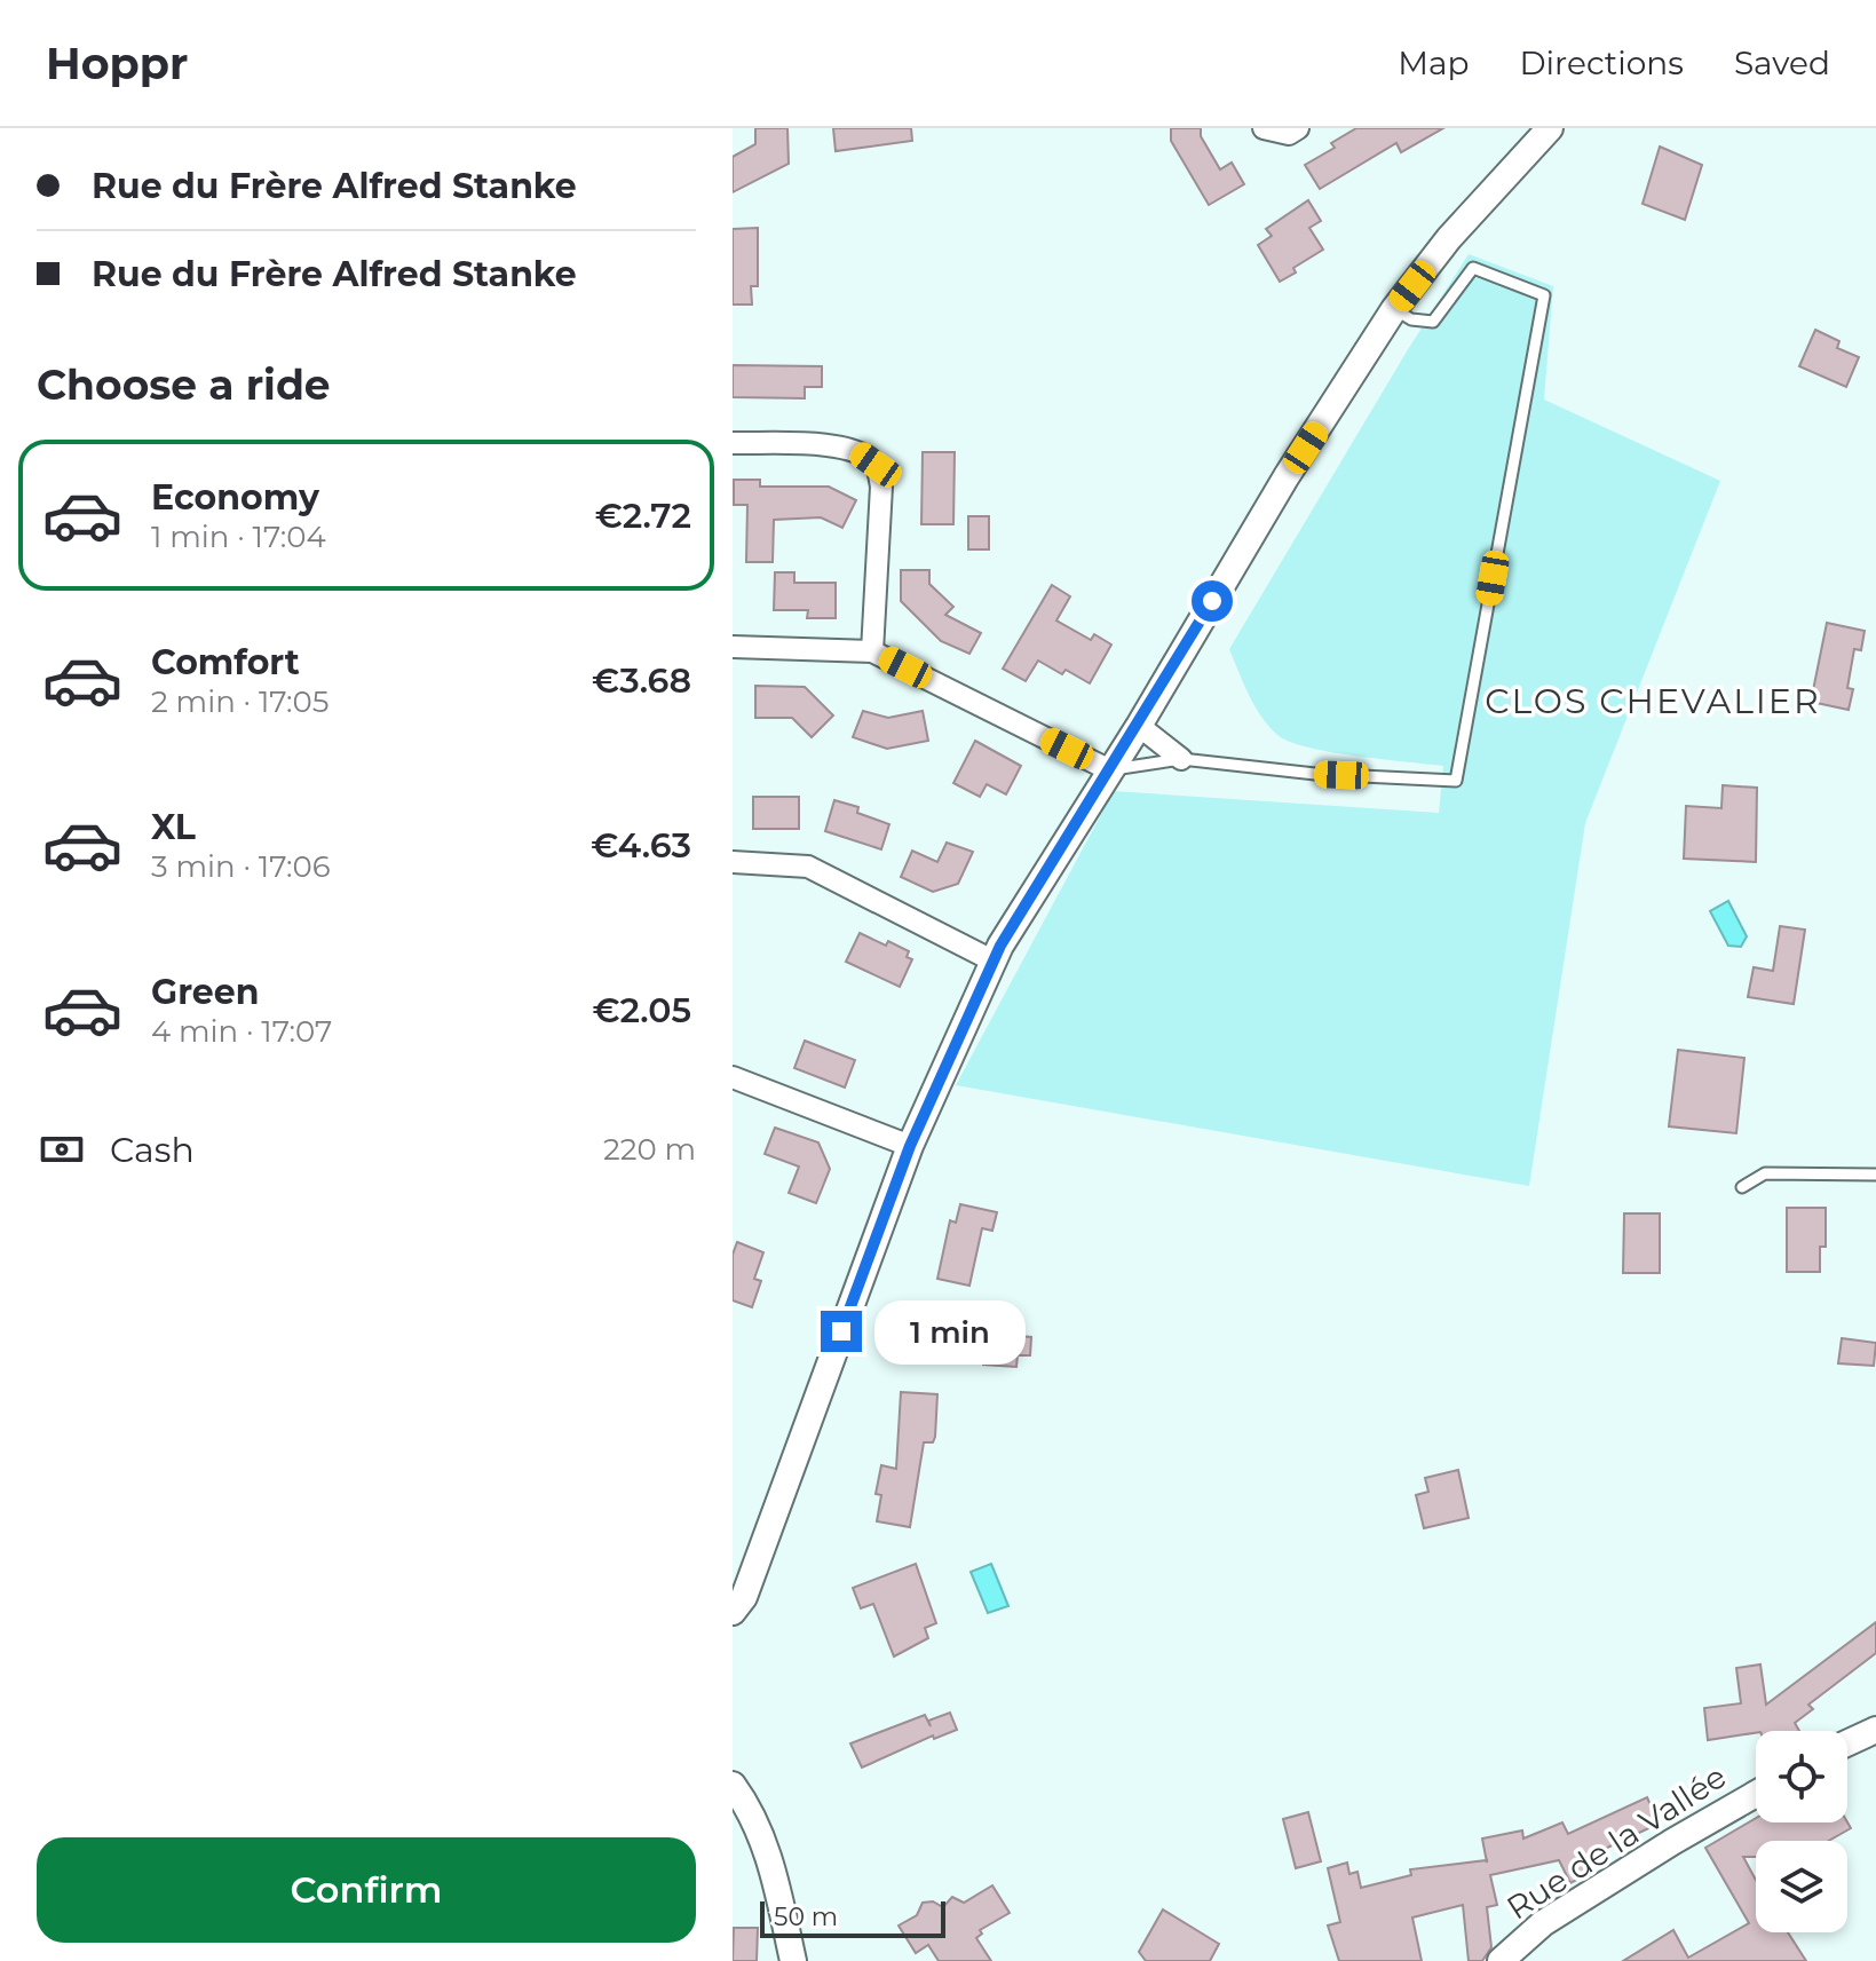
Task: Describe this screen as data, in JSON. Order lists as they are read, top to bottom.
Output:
{
  "streets": {
    "street": ["Rue de la Vallée"]
  },
  "districts": ["CLOS CHEVALIER"],
  "scale_bar": "50 m",
  "page": {
    "header": "Hoppr",
    "nav": ["Map", "Directions", "Saved"],
    "banner": ["Rue du Frère Alfred Stanke", "Rue du Frère Alfred Stanke"],
    "heading": "Choose a ride",
    "list": [
      {
        "name": "Economy",
        "note": "1 min · 17:04",
        "value": "€2.72"
      },
      {
        "name": "Comfort",
        "note": "2 min · 17:05",
        "value": "€3.68"
      },
      {
        "name": "XL",
        "note": "3 min · 17:06",
        "value": "€4.63"
      },
      {
        "name": "Green",
        "note": "4 min · 17:07",
        "value": "€2.05"
      }
    ],
    "pay": ["Cash", "220 m"],
    "bubble": "1 min",
    "buttons": "Confirm",
    "scale": "50 m"
  }
}
